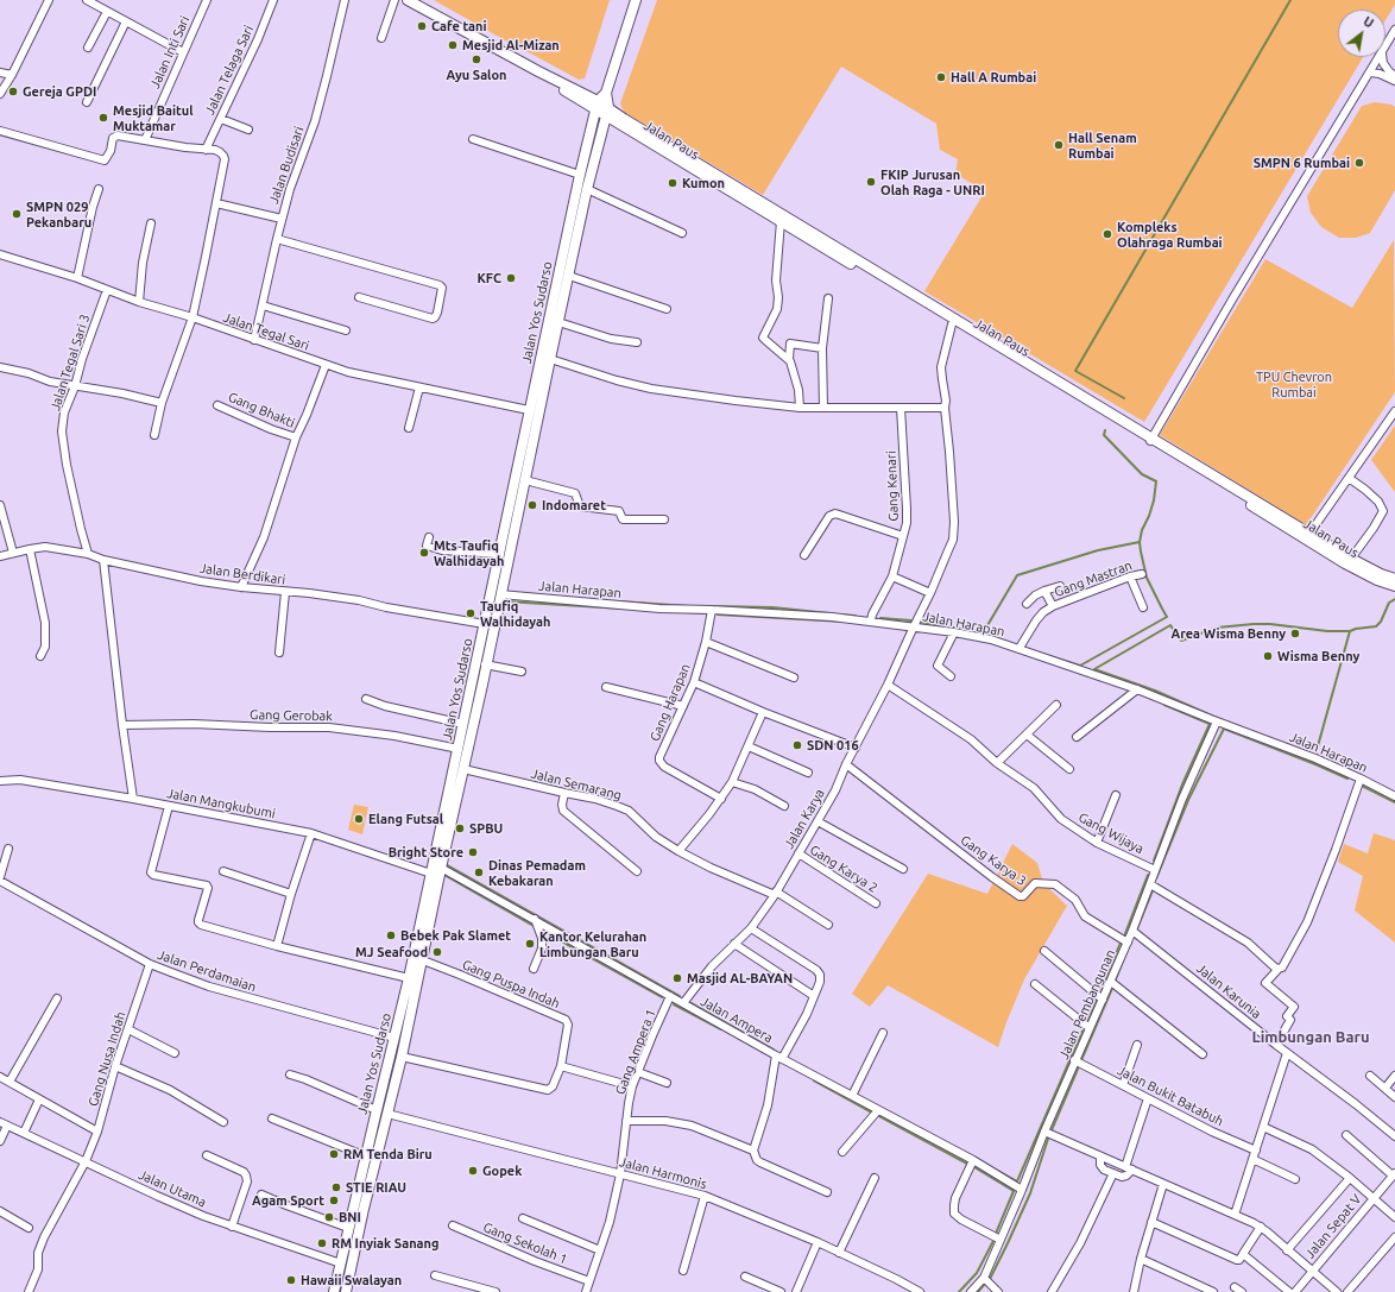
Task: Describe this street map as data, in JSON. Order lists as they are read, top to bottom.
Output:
{
  "streets": {
    "main road": ["Jalan Paus", "Jalan Yos Sudarso"],
    "street": [
      "Jalan Inti Sari",
      "Jalan Telaga Sari",
      "Jalan Budisari",
      "Jalan Tegal Sari",
      "Jalan Tegal Sari 3",
      "Gang Bhakti",
      "Gang Kenari",
      "Jalan Berdikari",
      "Gang Mastran",
      "Jalan Harapan",
      "Gang Harapan",
      "Gang Gerobak",
      "Jalan Semarang",
      "Jalan Mangkubumi",
      "Jalan Karya",
      "Gang Wijaya",
      "Gang Karya 3",
      "Gang Karya 2",
      "Jalan Perdamaian",
      "Gang Puspa Indah",
      "Jalan Karunia",
      "Jalan Pembangunan",
      "Jalan Ampera",
      "Gang Ampera 1",
      "Gang Nusa Indah",
      "Jalan Bukit Batabuh",
      "Jalan Harmonis",
      "Jalan Utama",
      "Jalan Sepat V",
      "Gang Sekolah 1"
    ]
  },
  "crossings": [
    ["Jalan Paus", "Jalan Yos Sudarso"],
    ["Jalan Paus", "Jalan Karya"],
    ["Jalan Budisari", "Jalan Tegal Sari"],
    ["Jalan Yos Sudarso", "Jalan Tegal Sari"],
    ["Jalan Yos Sudarso", "Jalan Berdikari"],
    ["Jalan Yos Sudarso", "Jalan Harapan"],
    ["Jalan Yos Sudarso", "Gang Gerobak"],
    ["Jalan Yos Sudarso", "Jalan Semarang"],
    ["Jalan Yos Sudarso", "Jalan Mangkubumi"],
    ["Jalan Yos Sudarso", "Jalan Perdamaian"],
    ["Jalan Yos Sudarso", "Gang Puspa Indah"],
    ["Jalan Yos Sudarso", "Jalan Ampera"],
    ["Jalan Yos Sudarso", "Jalan Harmonis"],
    ["Jalan Yos Sudarso", "Jalan Utama"],
    ["Jalan Tegal Sari", "Jalan Tegal Sari 3"],
    ["Jalan Tegal Sari 3", "Jalan Berdikari"],
    ["Gang Kenari", "Jalan Harapan"],
    ["Gang Mastran", "Jalan Harapan"],
    ["Jalan Harapan", "Gang Harapan"],
    ["Jalan Harapan", "Jalan Karya"],
    ["Jalan Harapan", "Jalan Pembangunan"],
    ["Jalan Semarang", "Jalan Karya"],
    ["Jalan Karya", "Gang Wijaya"],
    ["Jalan Karya", "Gang Karya 3"],
    ["Jalan Karya", "Gang Karya 2"],
    ["Jalan Karya", "Jalan Ampera"],
    ["Gang Wijaya", "Jalan Pembangunan"],
    ["Gang Karya 3", "Jalan Pembangunan"],
    ["Jalan Perdamaian", "Gang Nusa Indah"],
    ["Jalan Karunia", "Jalan Pembangunan"],
    ["Jalan Pembangunan", "Jalan Ampera"],
    ["Jalan Pembangunan", "Jalan Bukit Batabuh"],
    ["Jalan Ampera", "Gang Ampera 1"],
    ["Gang Ampera 1", "Jalan Harmonis"],
    ["Gang Nusa Indah", "Jalan Utama"]
  ],
  "districts": ["Limbungan Baru"],
  "parks": ["TPU Chevron Rumbai"],
  "places": [
    "Cafe tani",
    "Mesjid Al-Mizan",
    "Ayu Salon",
    "Hall A Rumbai",
    "Gereja GPDI",
    "Mesjid Baitul Muktamar",
    "Hall Senam Rumbai",
    "SMPN 6 Rumbai",
    "FKIP Jurusan Olah Raga - UNRI",
    "Kumon",
    "SMPN 029 Pekanbaru",
    "Kompleks Olahraga Rumbai",
    "KFC",
    "Indomaret",
    "Mts Taufiq Walhidayah",
    "Taufiq Walhidayah",
    "Area Wisma Benny",
    "Wisma Benny",
    "SDN 016",
    "Elang Futsal",
    "SPBU",
    "Bright Store",
    "Dinas Pemadam Kebakaran",
    "Bebek Pak Slamet",
    "Kantor Kelurahan Limbungan Baru",
    "MJ Seafood",
    "Masjid AL-BAYAN",
    "RM Tenda Biru",
    "Gopek",
    "STIE RIAU",
    "Agam Sport",
    "BNI",
    "RM Inyiak Sanang",
    "Hawaii Swalayan"
  ],
  "north": "top right"
}
